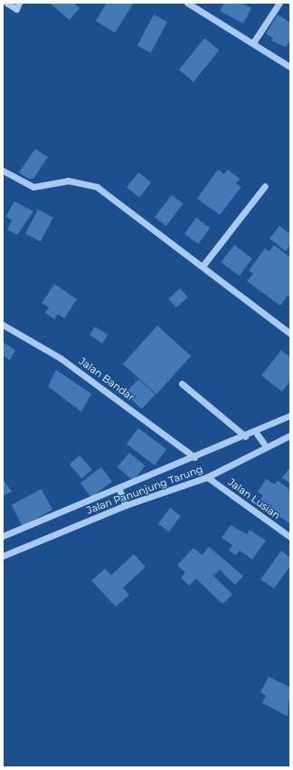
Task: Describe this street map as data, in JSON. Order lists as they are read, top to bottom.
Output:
{
  "streets": {
    "street": ["Jalan Bandar", "Jalan Panunjung Tarung", "Jalan Lusian"]
  },
  "crossings": [
    ["Jalan Bandar", "Jalan Panunjung Tarung"],
    ["Jalan Panunjung Tarung", "Jalan Lusian"]
  ]
}
